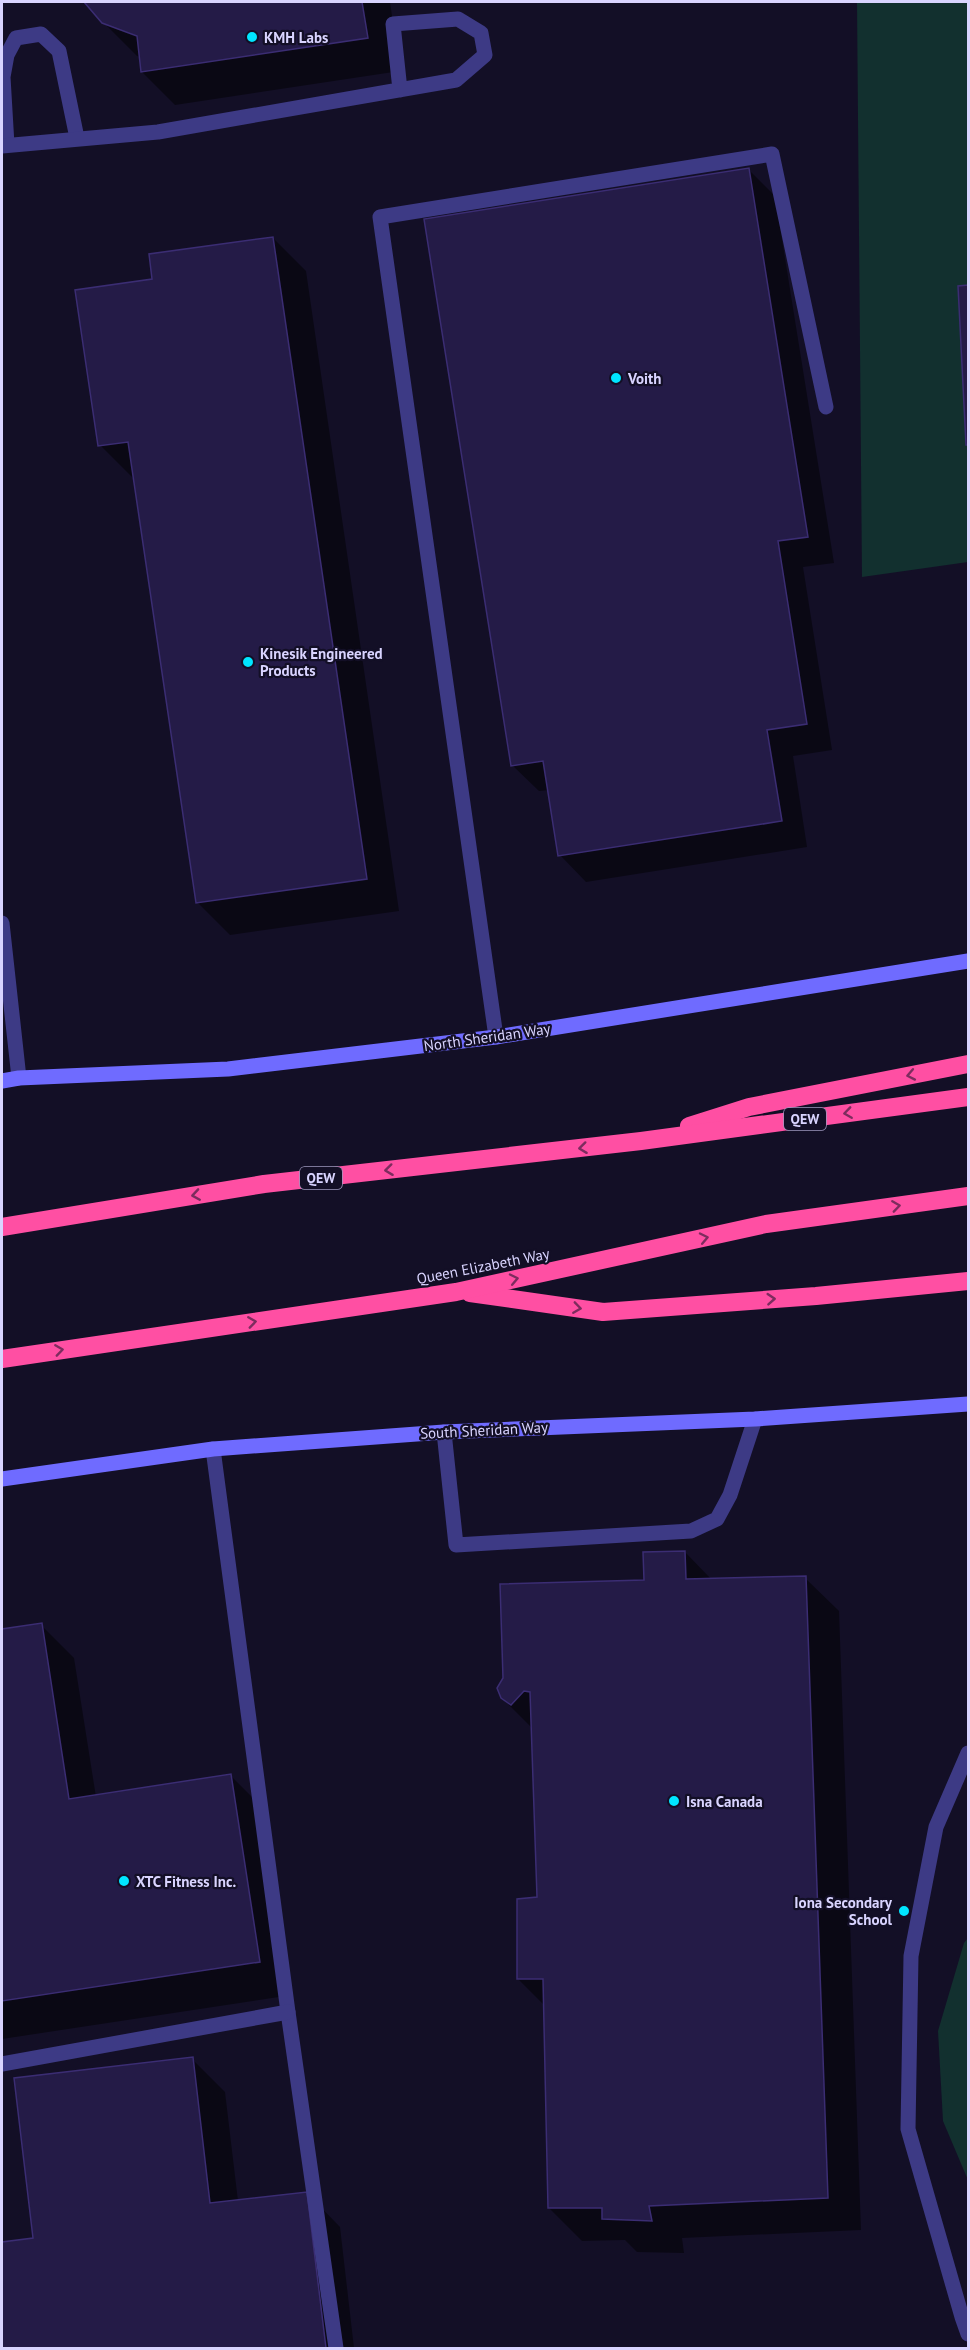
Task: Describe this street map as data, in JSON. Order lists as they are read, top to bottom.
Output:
{
  "streets": {
    "highway": ["QEW", "Queen Elizabeth Way"],
    "street": ["North Sheridan Way", "South Sheridan Way"]
  },
  "places": [
    "KMH Labs",
    "Voith",
    "Kinesik Engineered Products",
    "Isna Canada",
    "XTC Fitness Inc.",
    "Iona Secondary School"
  ]
}
